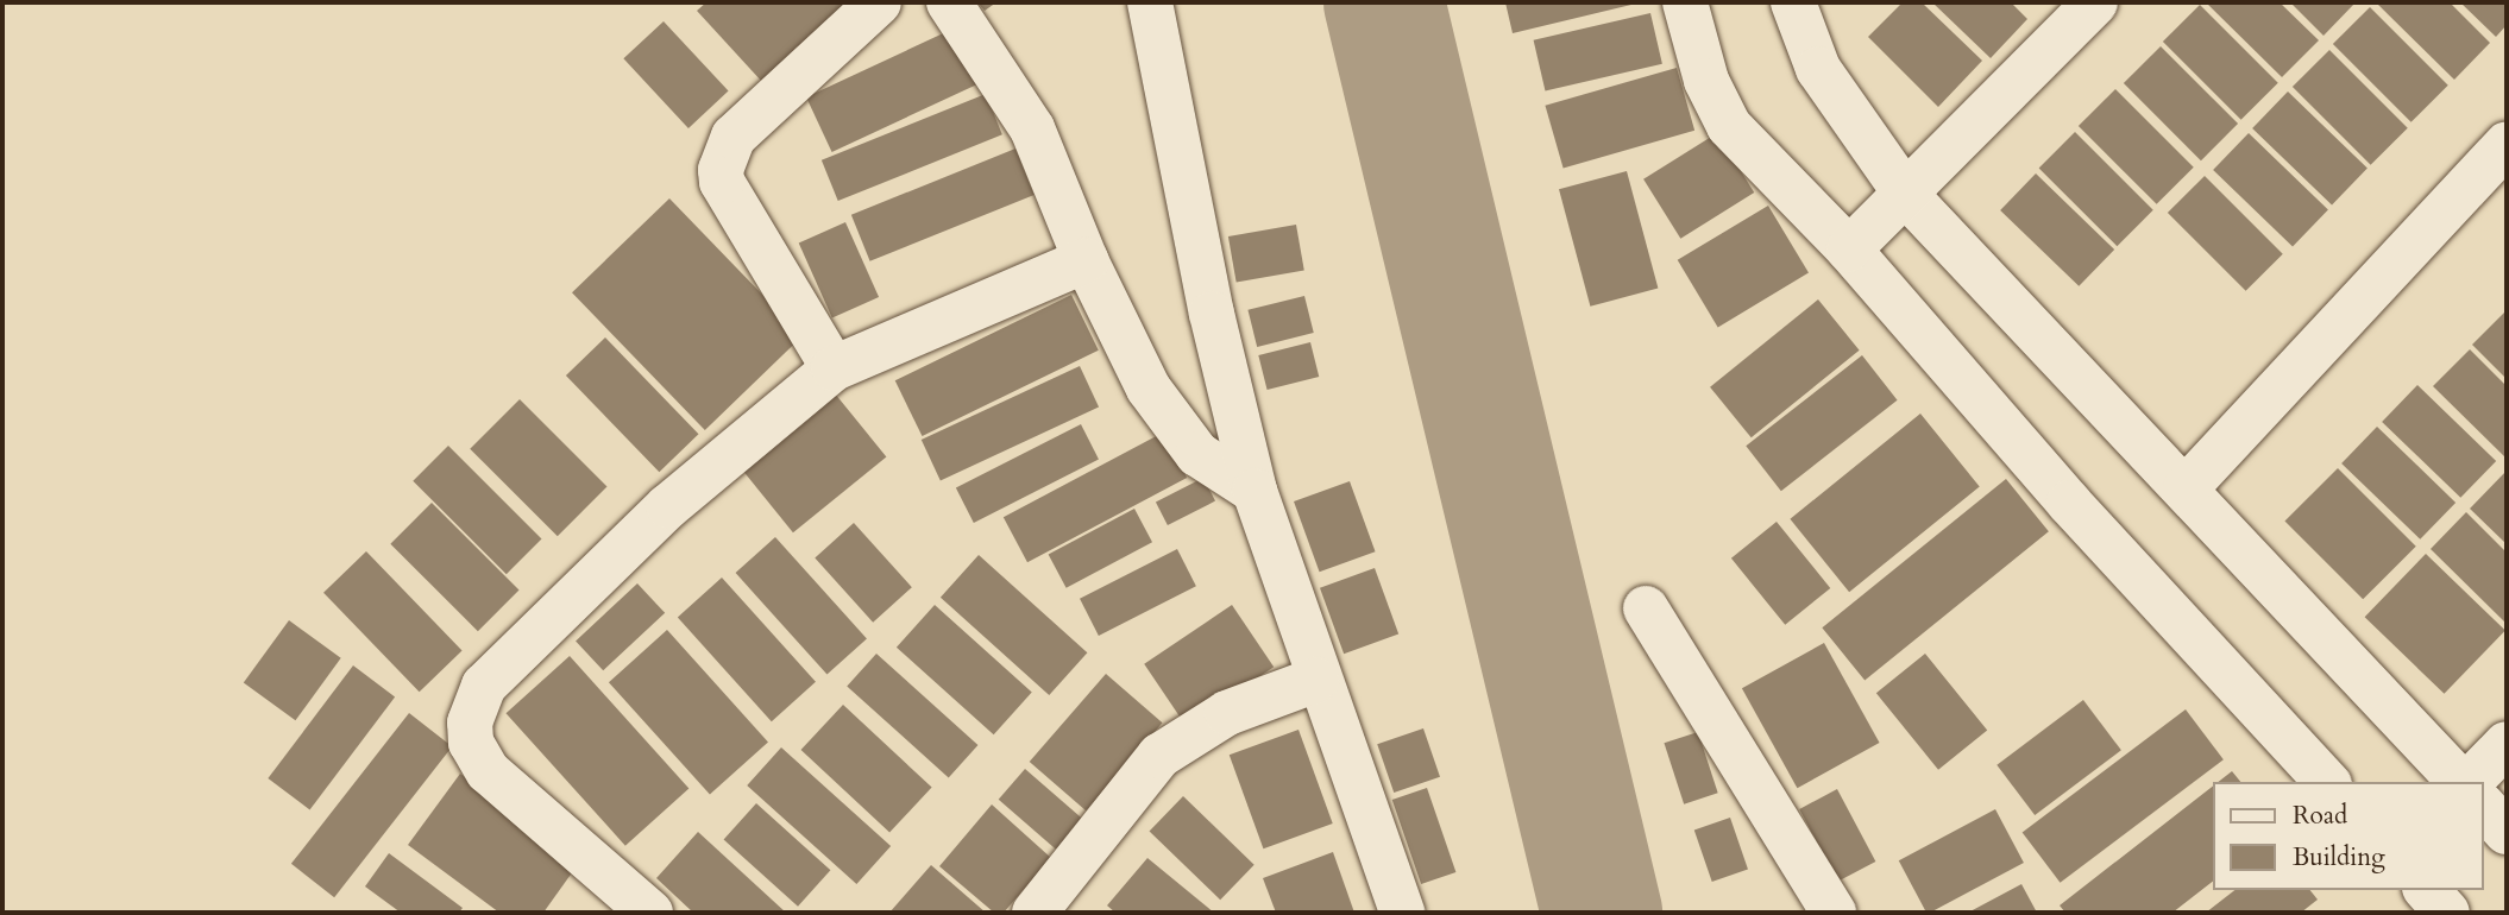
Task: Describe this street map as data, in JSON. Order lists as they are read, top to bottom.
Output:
{
  "legend": ["Road", "Building"]
}
